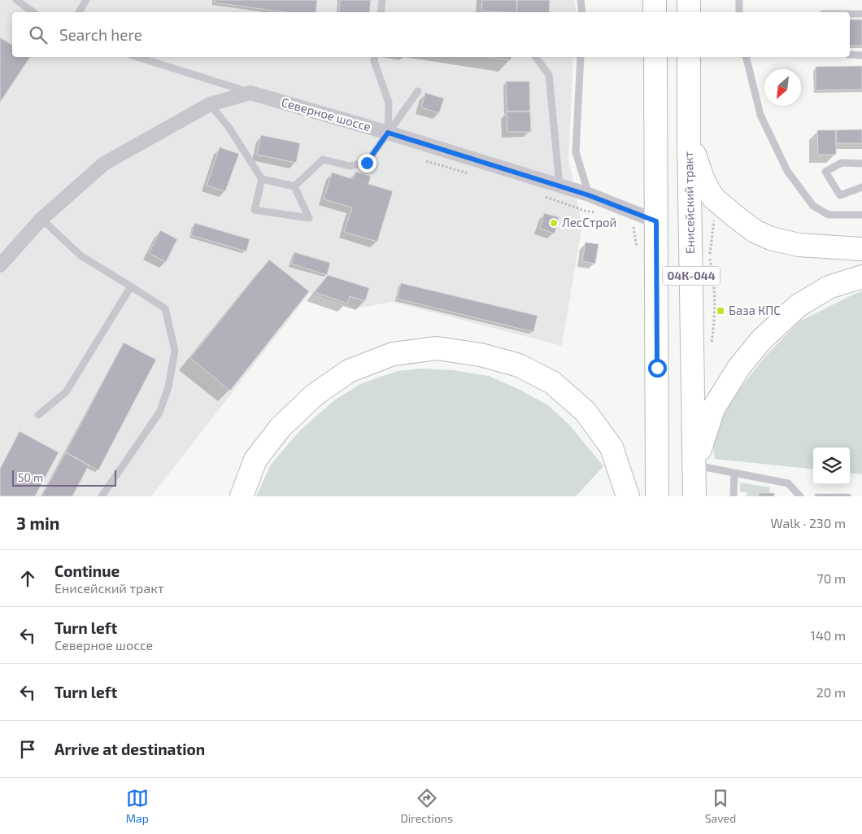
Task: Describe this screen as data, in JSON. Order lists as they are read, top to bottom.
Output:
{
  "streets": {
    "main road": ["Енисейский тракт", "04К-044"],
    "street": ["Северное шоссе"]
  },
  "crossings": [
    ["Северное шоссе", "04К-044"]
  ],
  "places": {
    "other": ["ЛесСтрой"],
    "transit": ["База КПС"]
  },
  "scale_bar": "50 m",
  "north": "bottom left",
  "page": {
    "search": "Search here",
    "scale": "50 m",
    "heading": ["3 min", "Walk · 230 m"],
    "list": [
      ["Continue", "Енисейский тракт", "70 m"],
      ["Turn left", "Северное шоссе", "140 m"],
      ["Turn left", "20 m"],
      "Arrive at destination"
    ],
    "nav": ["Map", "Directions", "Saved"]
  }
}
